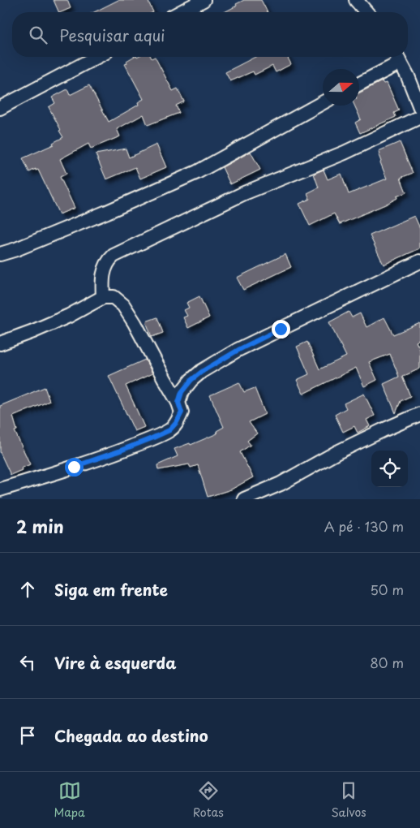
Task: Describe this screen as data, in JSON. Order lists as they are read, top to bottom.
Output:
{
  "north": "right",
  "page": {
    "search": "Pesquisar aqui",
    "heading": ["2 min", "A pé · 130 m"],
    "list": [
      ["Siga em frente", "50 m"],
      ["Vire à esquerda", "80 m"],
      "Chegada ao destino"
    ],
    "nav": ["Mapa", "Rotas", "Salvos"]
  }
}
